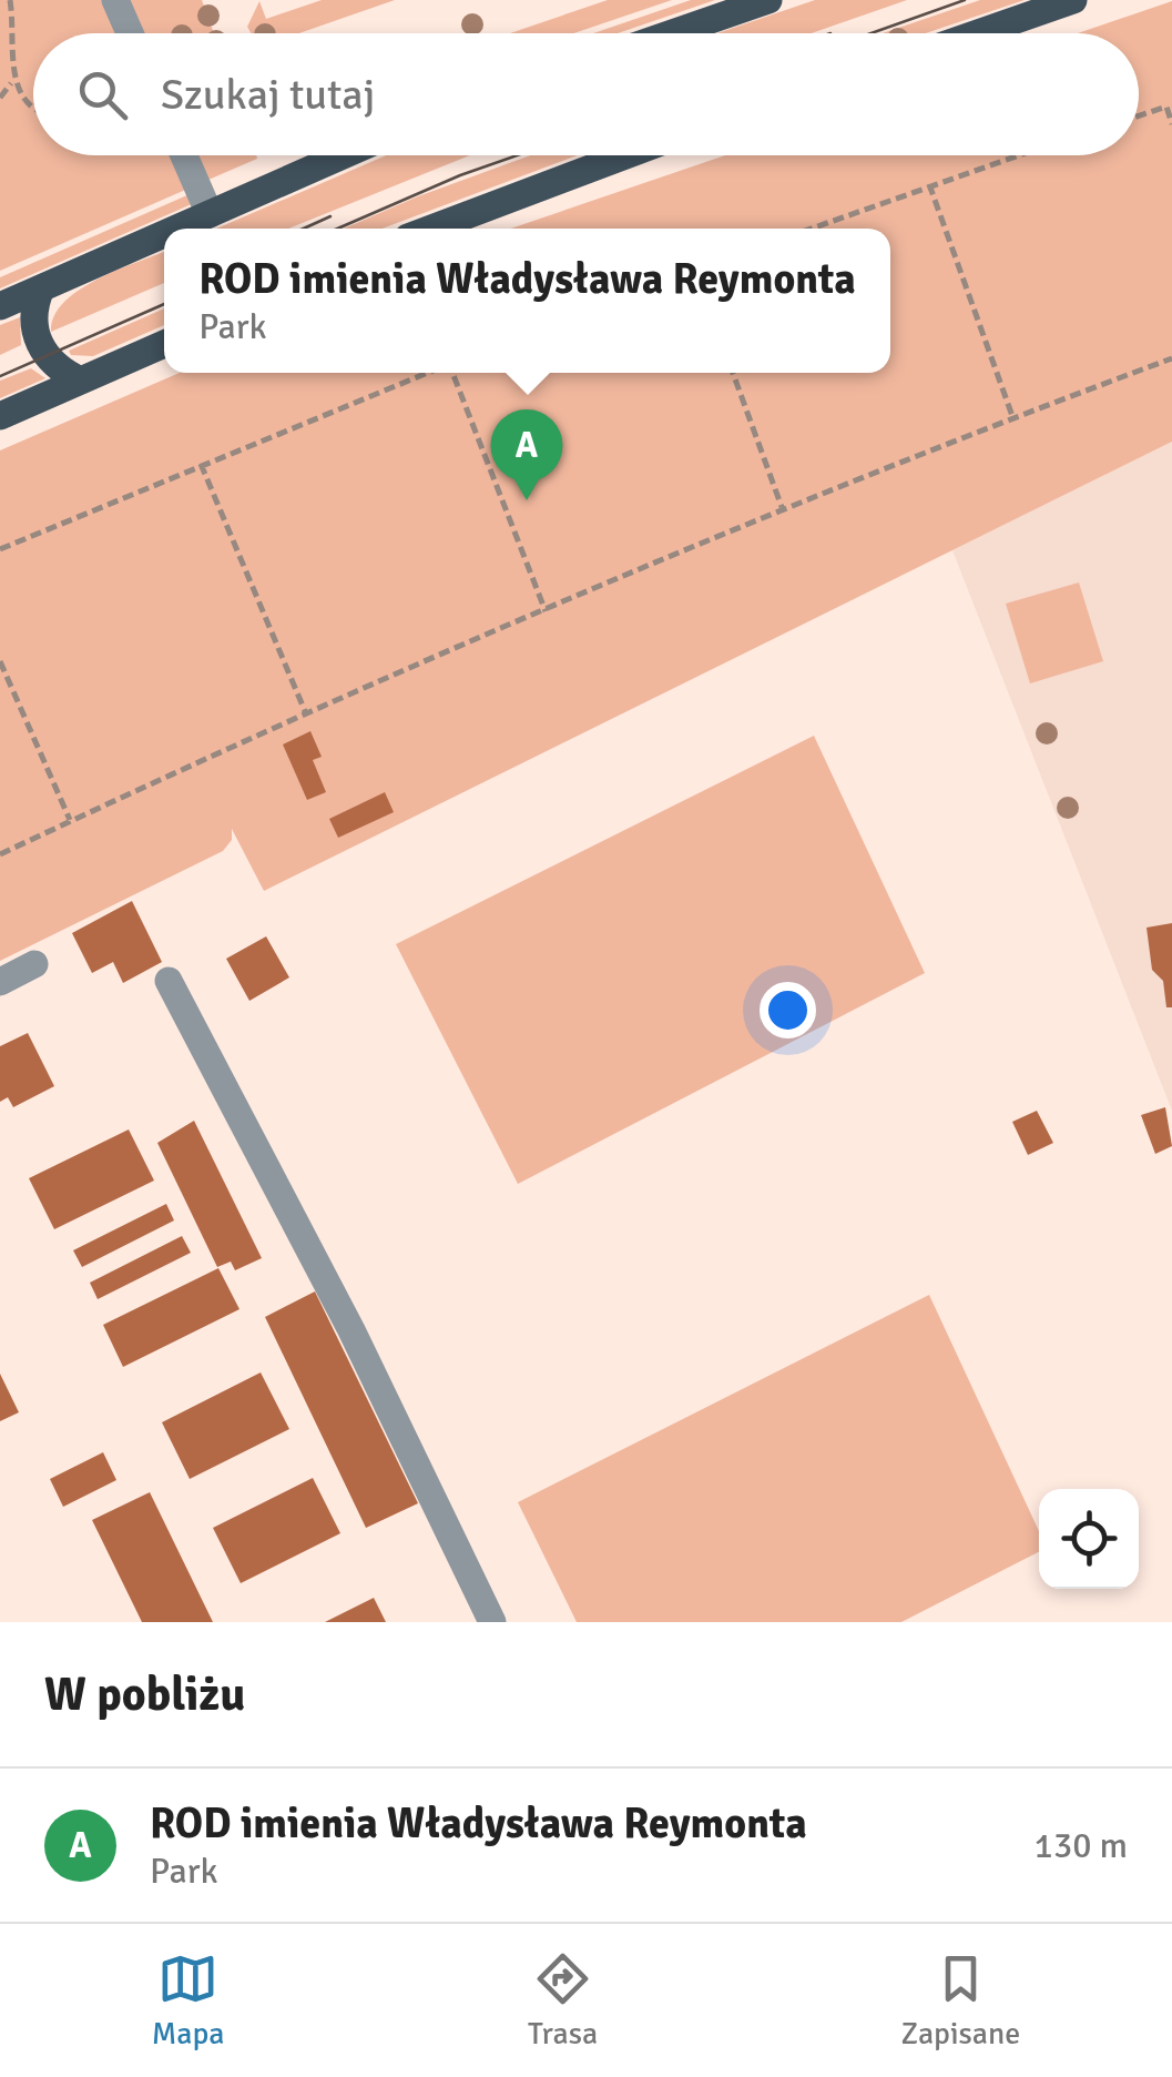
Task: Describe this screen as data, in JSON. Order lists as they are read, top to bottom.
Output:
{
  "page": {
    "search": "Szukaj tutaj",
    "popup": ["ROD imienia Władysława Reymonta", "Park"],
    "pins": "A",
    "heading": "W pobliżu",
    "list": [
      {
        "mark": "A",
        "name": "ROD imienia Władysława Reymonta",
        "note": "Park",
        "value": "130 m"
      }
    ],
    "nav": ["Mapa", "Trasa", "Zapisane"]
  }
}
